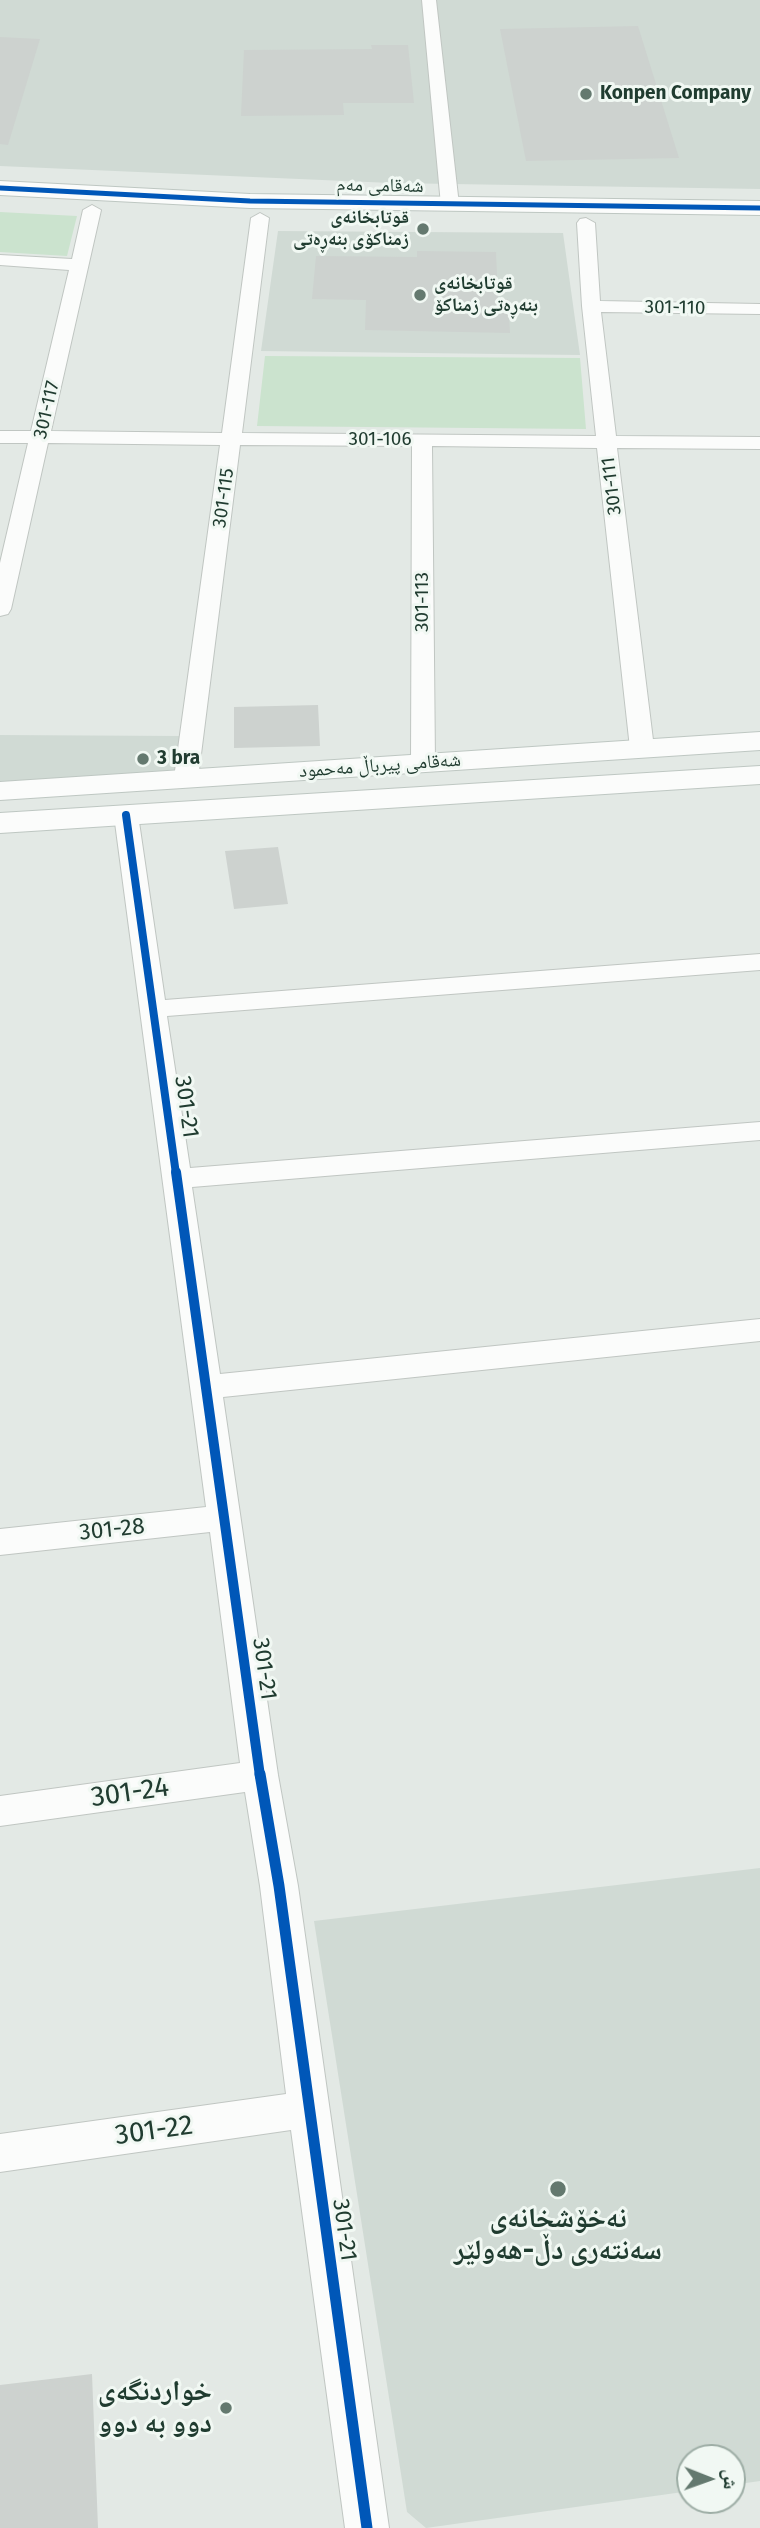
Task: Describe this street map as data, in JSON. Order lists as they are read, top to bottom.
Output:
{
  "streets": {
    "street": [
      "شەقامی مەم",
      "301-110",
      "301-117",
      "301-106",
      "301-111",
      "301-115",
      "301-113",
      "شەقامی پیرباڵ مەحمود",
      "301-21",
      "301-28",
      "301-24",
      "301-22"
    ]
  },
  "crossings": [
    ["شەقامی مەم", "301-117"],
    ["شەقامی مەم", "301-111"],
    ["شەقامی مەم", "301-115"],
    ["301-110", "301-111"],
    ["301-117", "301-106"],
    ["301-106", "301-111"],
    ["301-106", "301-115"],
    ["301-106", "301-113"],
    ["301-111", "شەقامی پیرباڵ مەحمود"],
    ["301-115", "شەقامی پیرباڵ مەحمود"],
    ["301-113", "شەقامی پیرباڵ مەحمود"],
    ["شەقامی پیرباڵ مەحمود", "301-21"],
    ["301-21", "301-28"],
    ["301-21", "301-24"],
    ["301-21", "301-22"]
  ],
  "places": [
    "Konpen Company",
    "قوتابخانەی زمناكۆی بنەڕەتی",
    "قوتابخانەی بنەڕەتی زمناکۆ",
    "3 bra",
    "نەخۆشخانەی سەنتەری دڵ-هەولێر",
    "خواردنگەی دوو بە دوو"
  ],
  "north": "right"
}
